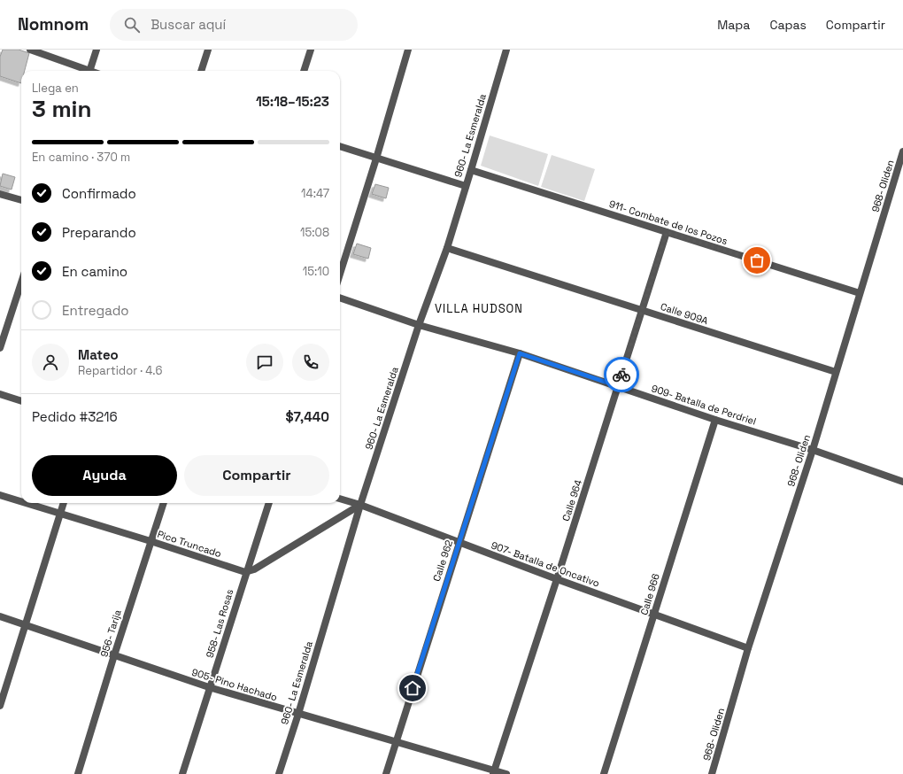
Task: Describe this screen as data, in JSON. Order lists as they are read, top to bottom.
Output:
{
  "streets": {
    "street": [
      "960- La Esmeralda",
      "968- Oliden",
      "911- Combate de los Pozos",
      "Calle 909A",
      "909- Batalla de Perdriel",
      "Calle 964",
      "Pico Truncado",
      "Calle 962",
      "907- Batalla de Oncativo",
      "Calle 966",
      "958- Las Rosas",
      "956- Tarija",
      "905- Pino Hachado"
    ]
  },
  "crossings": [
    ["960- La Esmeralda", "911- Combate de los Pozos"],
    ["960- La Esmeralda", "Calle 909A"],
    ["960- La Esmeralda", "909- Batalla de Perdriel"],
    ["960- La Esmeralda", "907- Batalla de Oncativo"],
    ["960- La Esmeralda", "905- Pino Hachado"],
    ["968- Oliden", "911- Combate de los Pozos"],
    ["968- Oliden", "Calle 909A"],
    ["968- Oliden", "909- Batalla de Perdriel"],
    ["968- Oliden", "907- Batalla de Oncativo"],
    ["911- Combate de los Pozos", "Calle 964"],
    ["Calle 909A", "Calle 964"],
    ["909- Batalla de Perdriel", "Calle 964"],
    ["909- Batalla de Perdriel", "Calle 962"],
    ["909- Batalla de Perdriel", "Calle 966"],
    ["Calle 964", "907- Batalla de Oncativo"],
    ["Calle 964", "905- Pino Hachado"],
    ["Pico Truncado", "958- Las Rosas"],
    ["Pico Truncado", "956- Tarija"],
    ["Calle 962", "907- Batalla de Oncativo"],
    ["Calle 962", "905- Pino Hachado"],
    ["907- Batalla de Oncativo", "Calle 966"],
    ["958- Las Rosas", "905- Pino Hachado"],
    ["956- Tarija", "905- Pino Hachado"]
  ],
  "districts": ["VILLA HUDSON"],
  "page": {
    "header": "Nomnom",
    "search": "Buscar aquí",
    "nav": ["Mapa", "Capas", "Compartir"],
    "heading": ["3 min", "Llega en", "15:18–15:23"],
    "panel": [
      "Mateo",
      "Repartidor · 4.6",
      "Pedido #3216",
      "$7,440"
    ],
    "bar": "En camino · 370 m",
    "list": [
      ["Confirmado", "14:47"],
      ["Preparando", "15:08"],
      ["En camino", "15:10"],
      "Entregado"
    ],
    "buttons": ["Ayuda", "Compartir"]
  }
}
